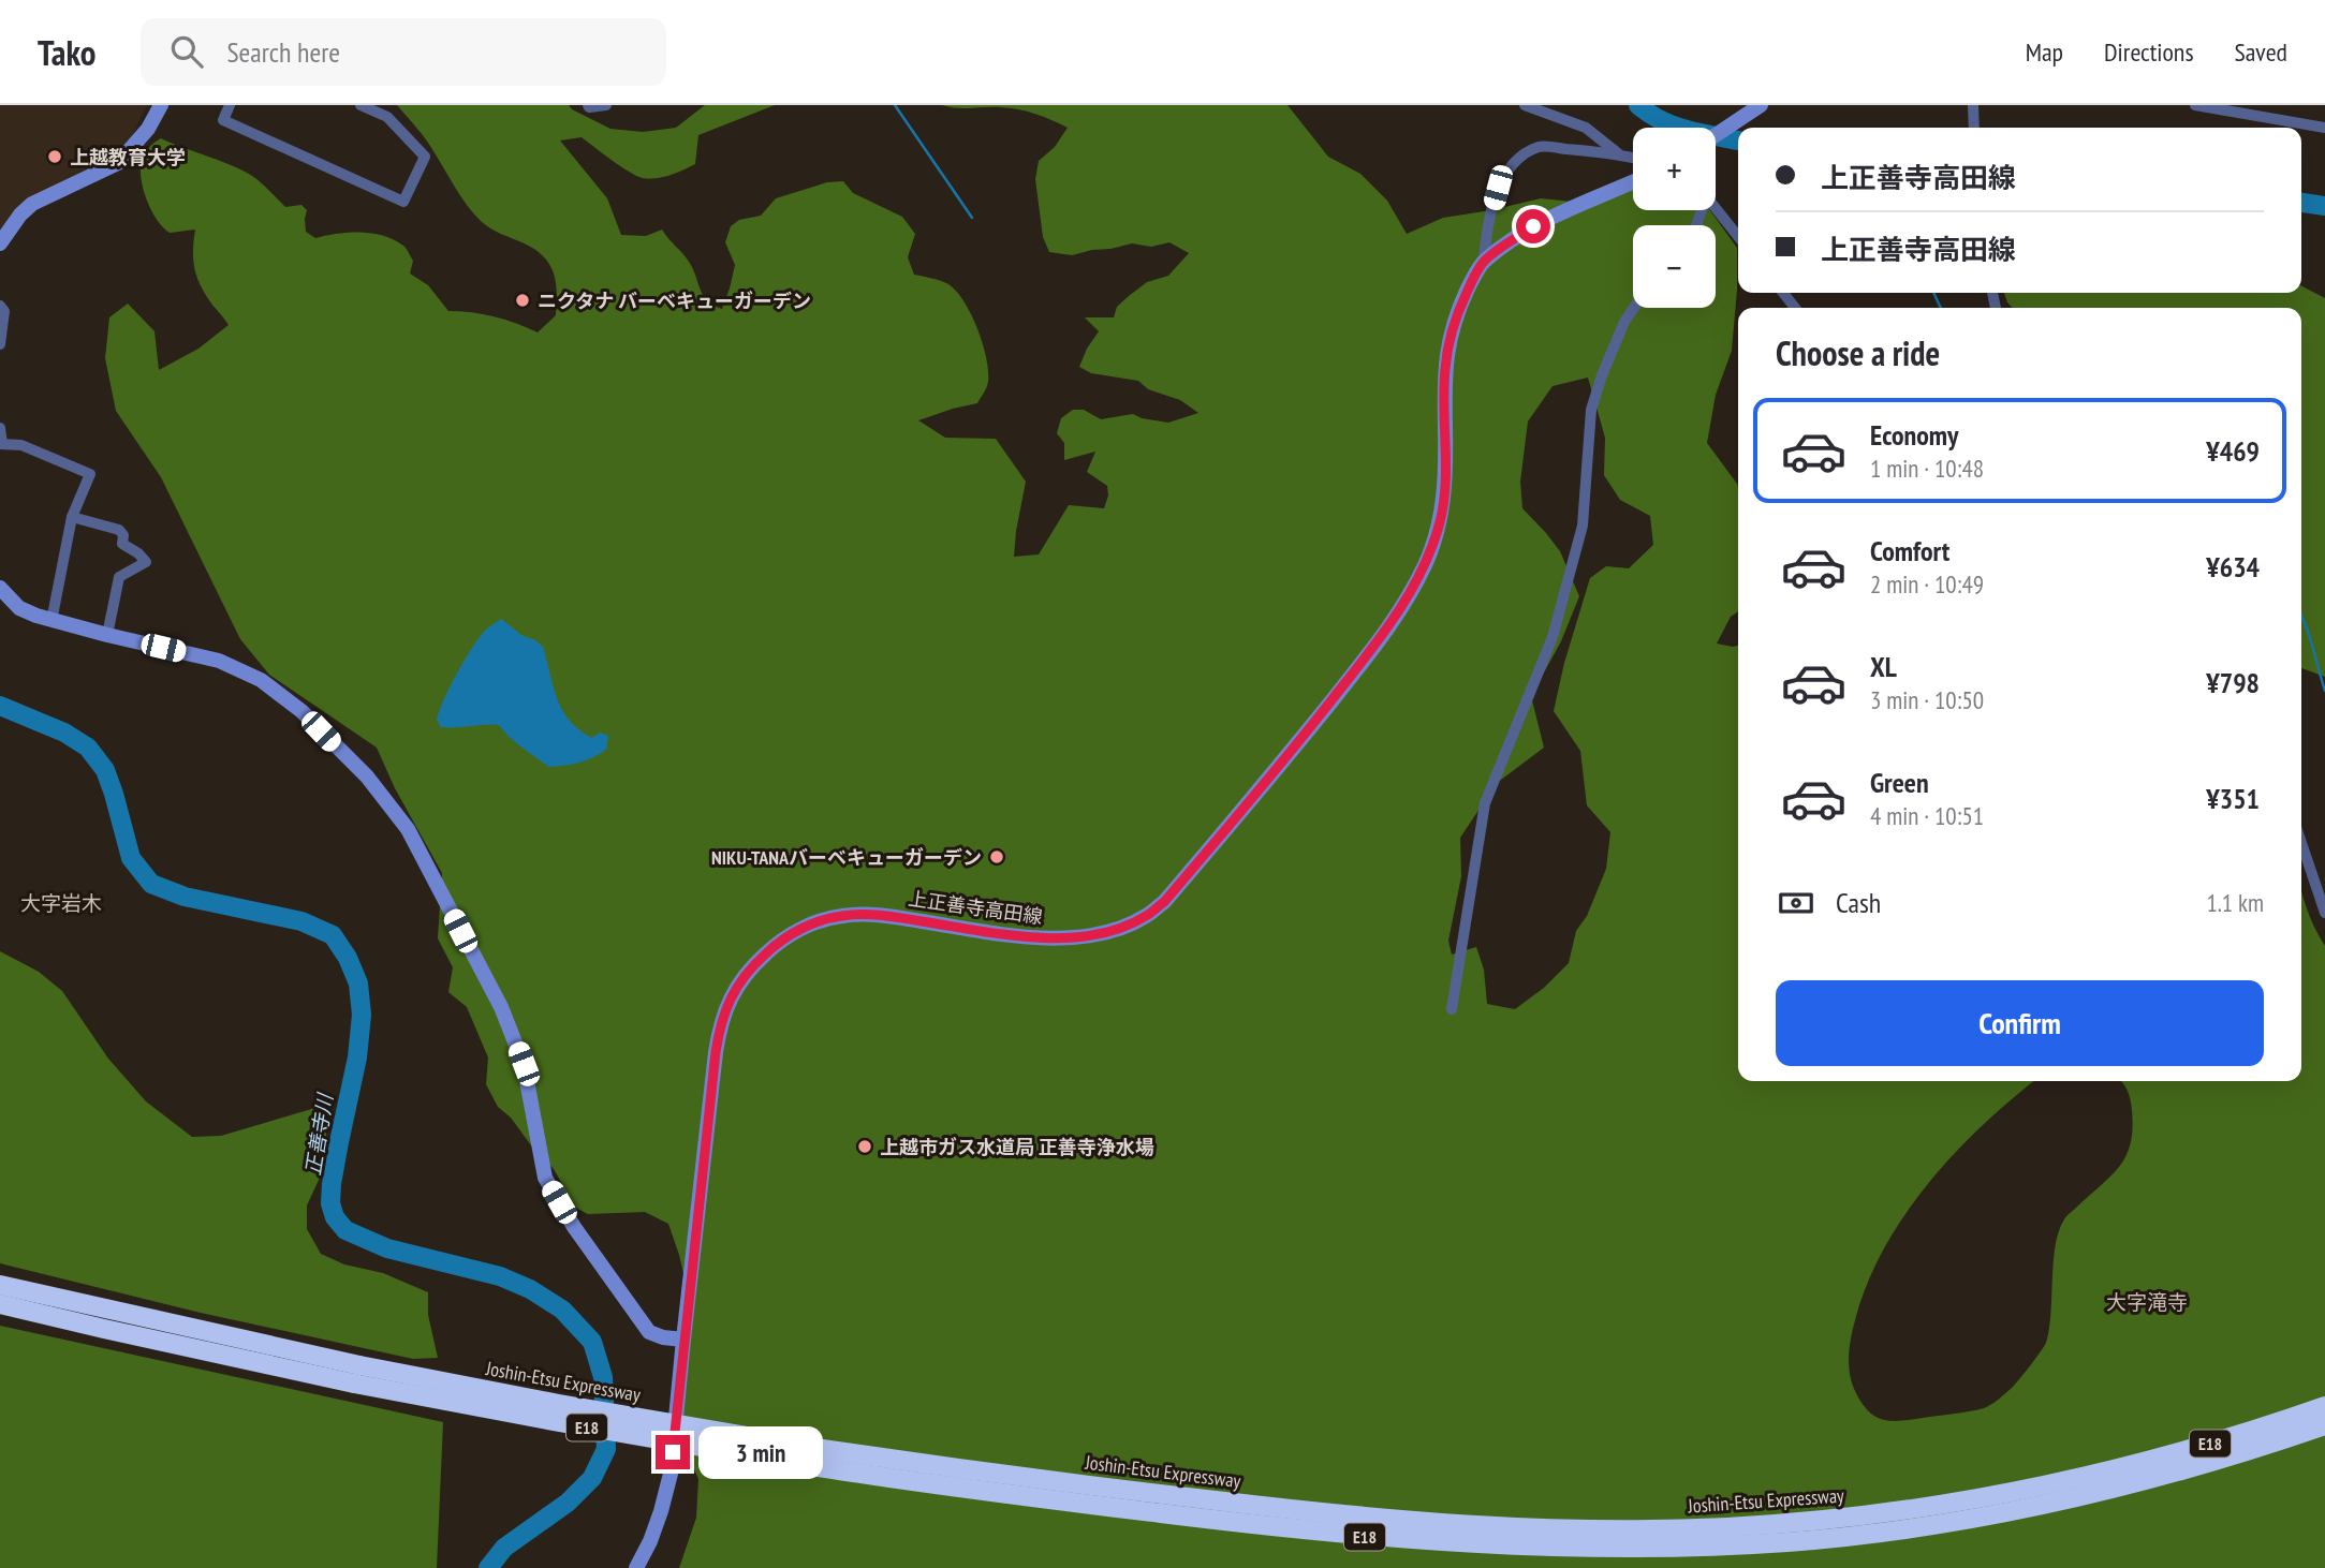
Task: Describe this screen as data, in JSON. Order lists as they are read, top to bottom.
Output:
{
  "streets": {
    "highway": ["E18"],
    "main road": ["上正善寺高田線"]
  },
  "districts": ["大字岩木", "大字滝寺"],
  "water": ["正善寺川"],
  "places": [
    "上越教育大学",
    "ニクタナ バーベキューガーデン",
    "NIKU-TANAバーベキューガーデン",
    "上越市ガス水道局 正善寺浄水場"
  ],
  "page": {
    "header": "Tako",
    "search": "Search here",
    "nav": ["Map", "Directions", "Saved"],
    "map_buttons": ["+", "−"],
    "banner": ["上正善寺高田線", "上正善寺高田線"],
    "heading": "Choose a ride",
    "list": [
      {
        "name": "Economy",
        "note": "1 min · 10:48",
        "value": "¥469"
      },
      {
        "name": "Comfort",
        "note": "2 min · 10:49",
        "value": "¥634"
      },
      {
        "name": "XL",
        "note": "3 min · 10:50",
        "value": "¥798"
      },
      {
        "name": "Green",
        "note": "4 min · 10:51",
        "value": "¥351"
      }
    ],
    "pay": ["Cash", "1.1 km"],
    "buttons": "Confirm",
    "bubble": "3 min"
  }
}
